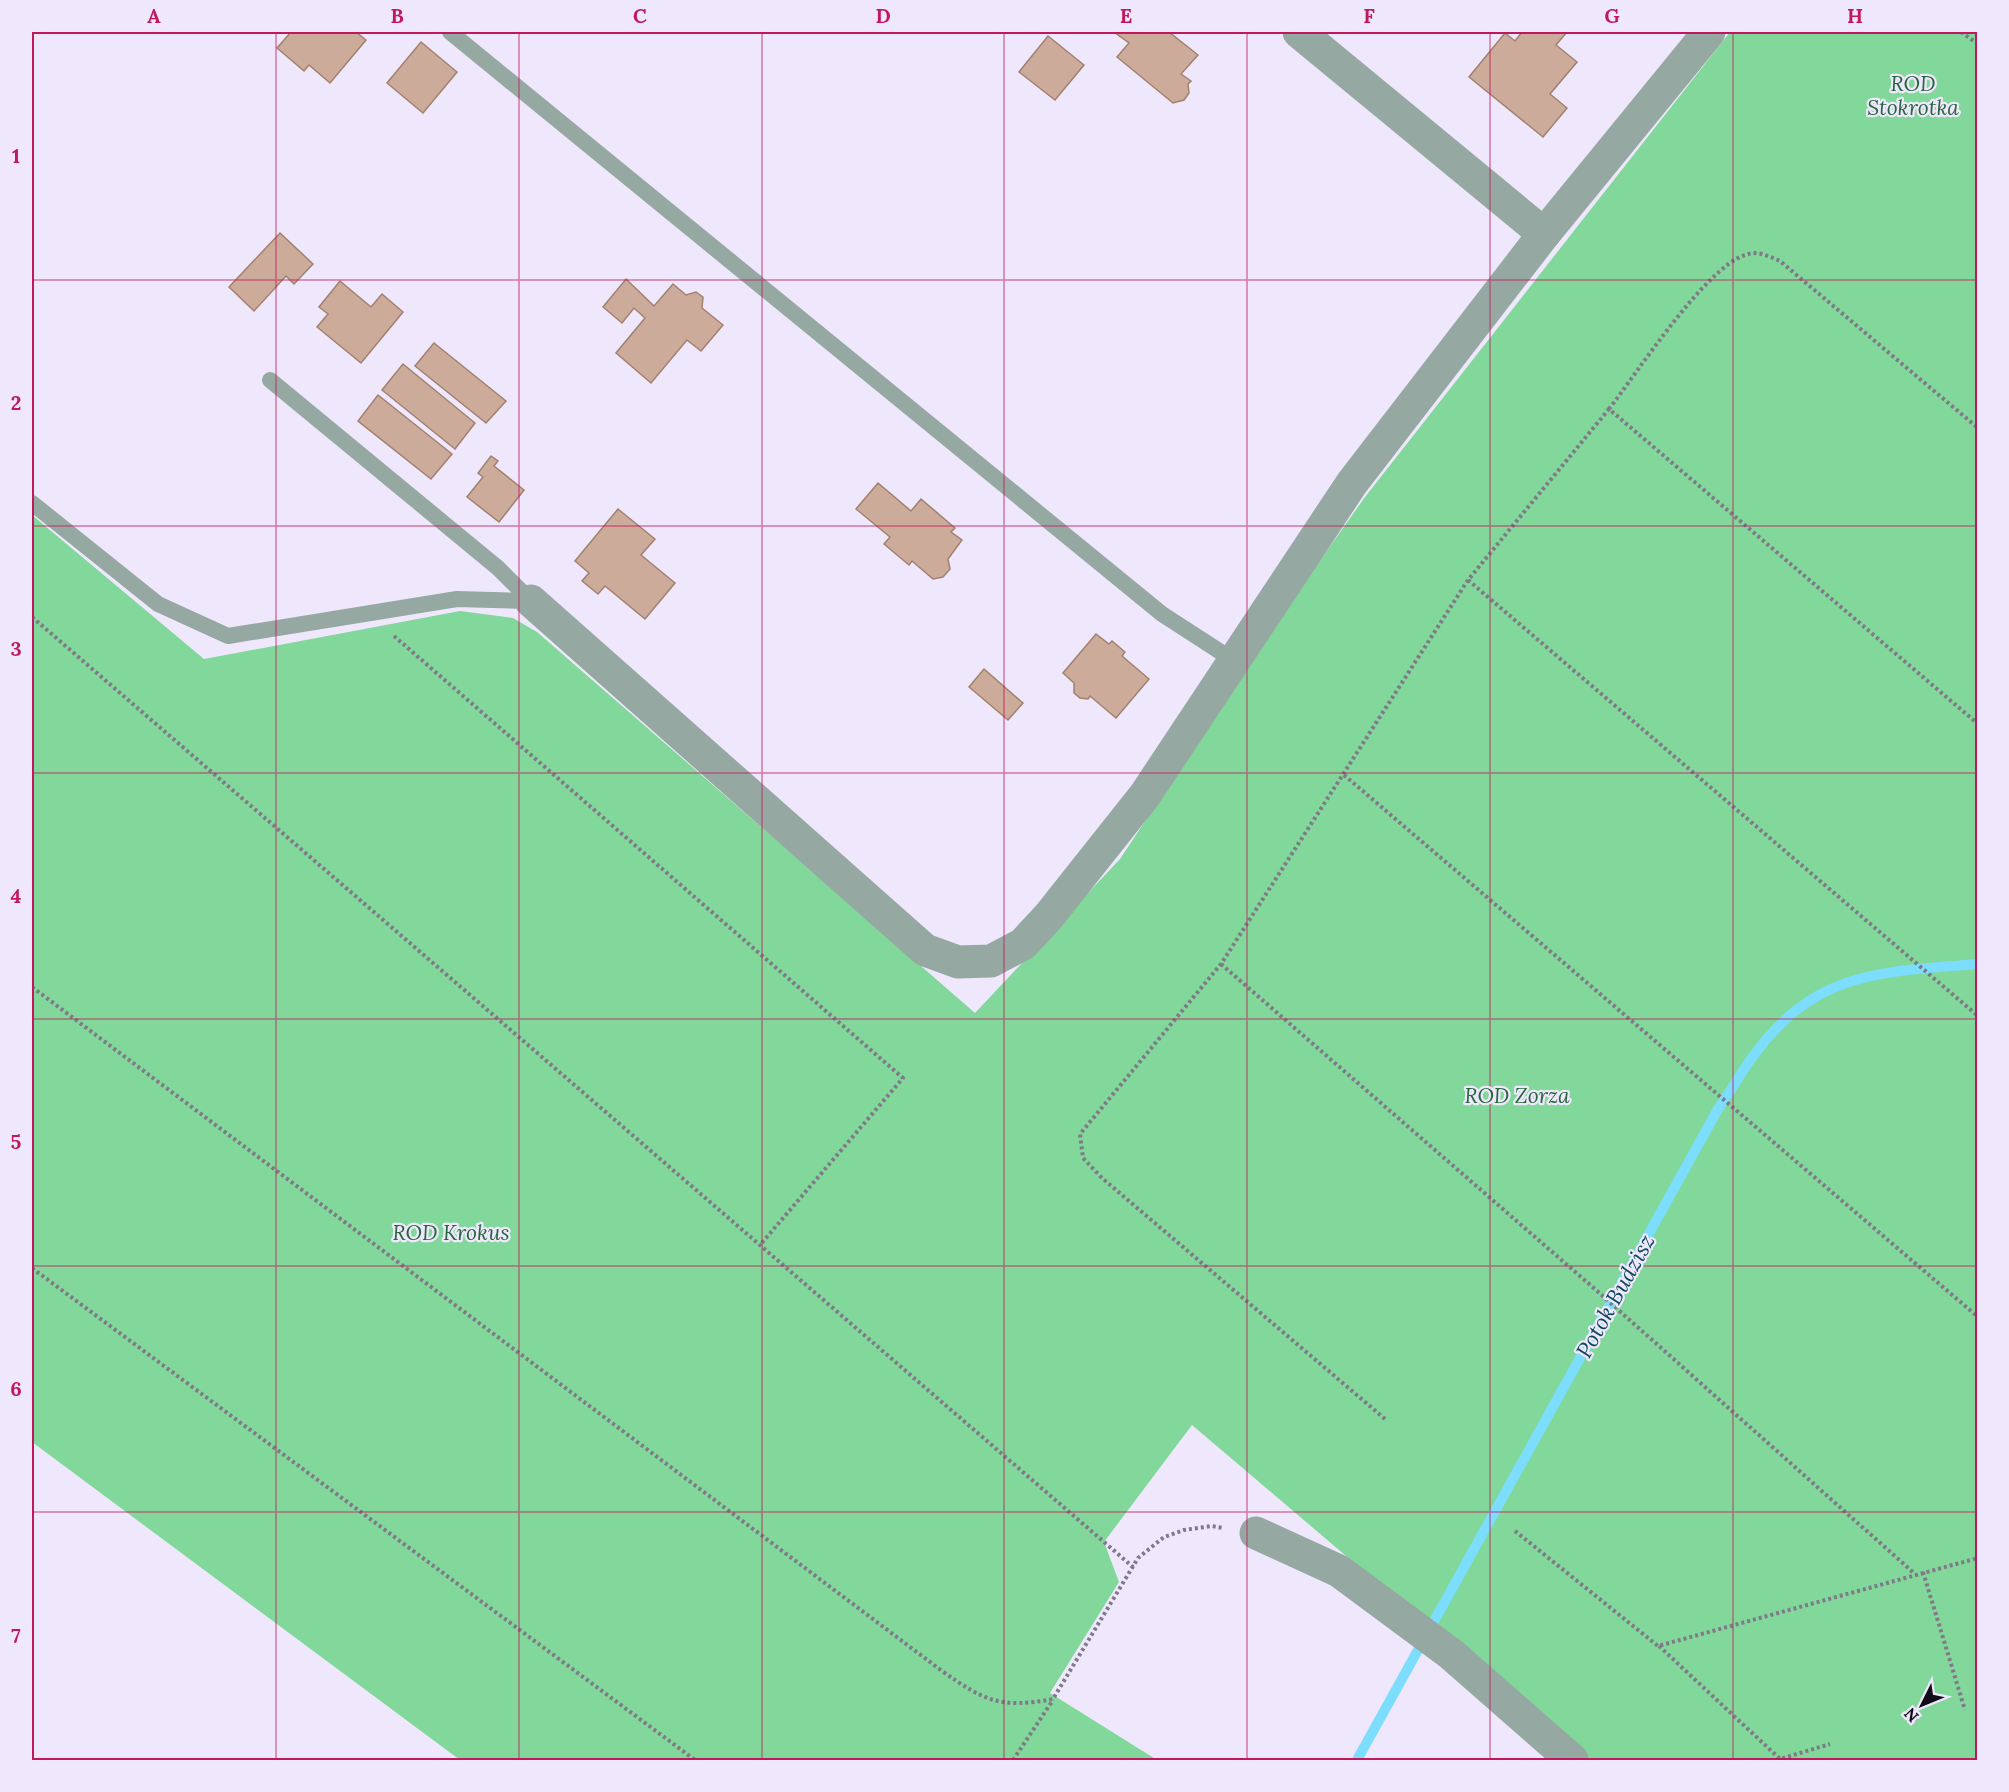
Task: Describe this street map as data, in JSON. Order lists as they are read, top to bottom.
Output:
{
  "water": ["Potok Budzisz"],
  "parks": ["ROD Stokrotka", "ROD Zorza", "ROD Krokus"],
  "north": "bottom left",
  "grid": {
    "columns": [
      "A",
      "B",
      "C",
      "D",
      "E",
      "F",
      "G",
      "H"
    ],
    "rows": [
      "1",
      "2",
      "3",
      "4",
      "5",
      "6",
      "7"
    ]
  }
}
